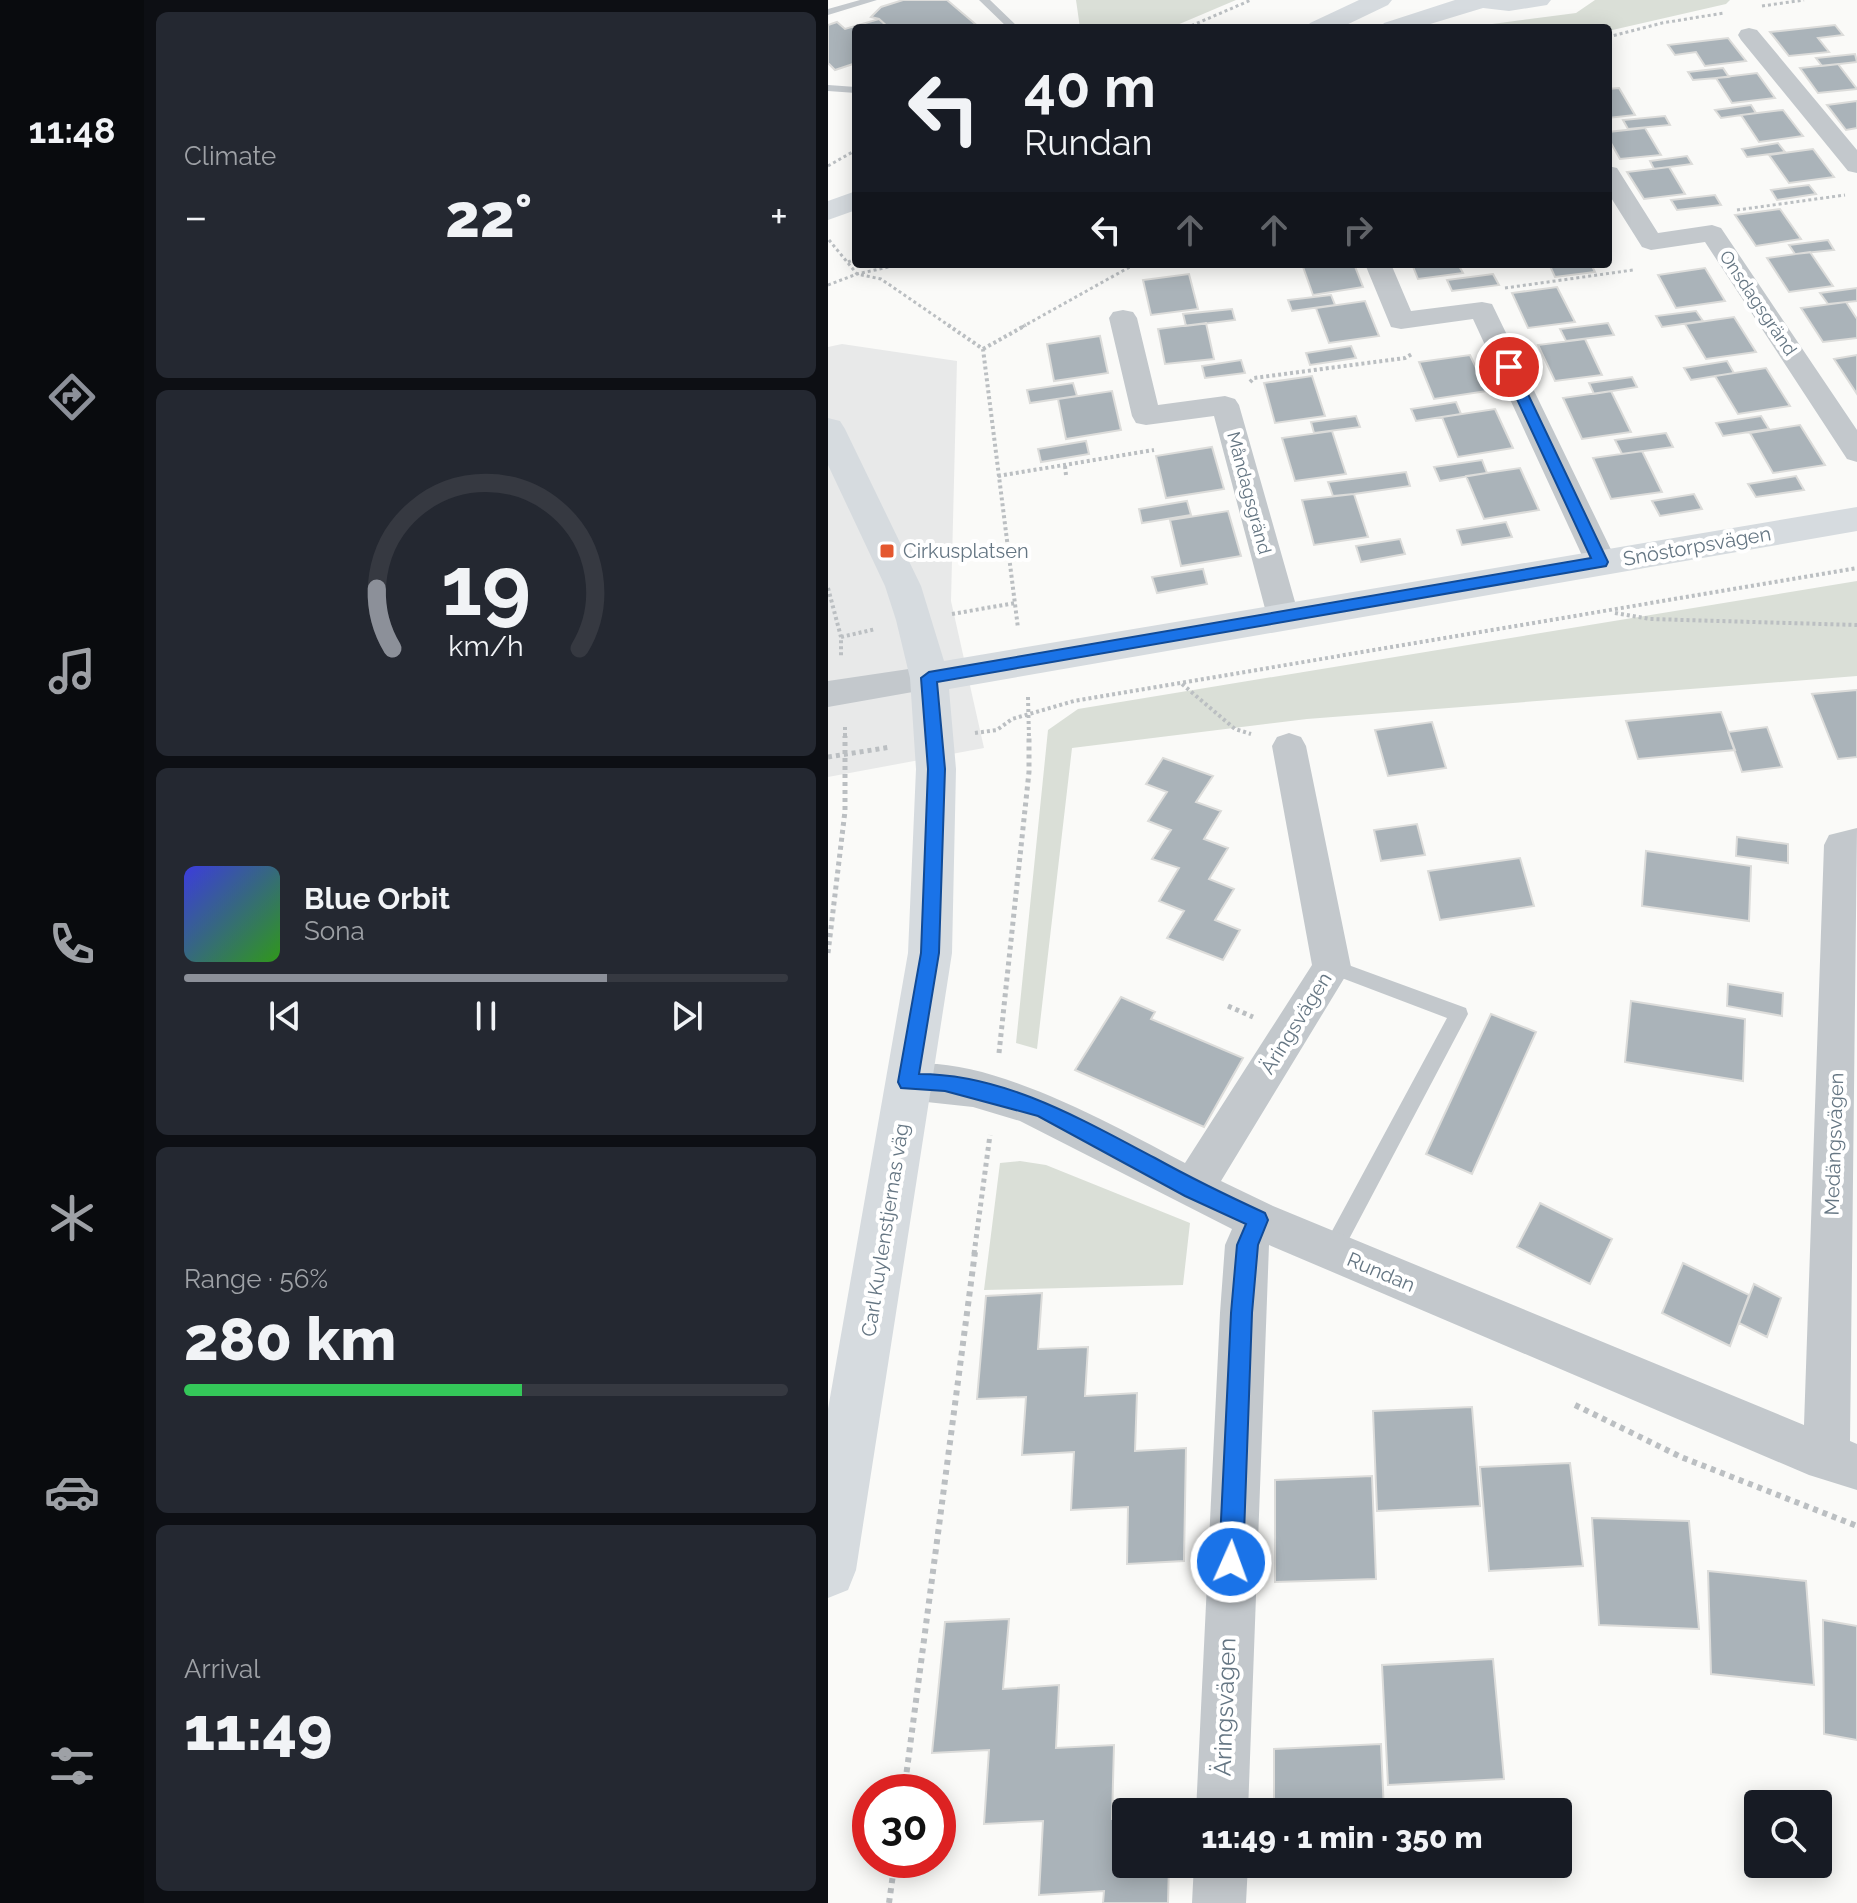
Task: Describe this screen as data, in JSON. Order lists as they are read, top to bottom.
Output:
{
  "streets": {
    "main road": ["Snöstorpsvägen", "Carl Kuylenstjernas väg"],
    "street": [
      "Onsdagsgränd",
      "Måndagsgränd",
      "Äringsvägen",
      "Medängsvägen",
      "Rundan"
    ]
  },
  "crossings": [
    ["Måndagsgränd", "Snöstorpsvägen"],
    ["Snöstorpsvägen", "Carl Kuylenstjernas väg"],
    ["Äringsvägen", "Rundan"],
    ["Medängsvägen", "Rundan"],
    ["Carl Kuylenstjernas väg", "Rundan"]
  ],
  "places": {
    "transit": ["Cirkusplatsen"]
  },
  "page": {
    "tabs": "11:48",
    "tile": [
      "Climate",
      ["Range · 56%", "280 km"],
      ["Arrival", "11:49"]
    ],
    "turn": ["40 m", "Rundan"],
    "heat": ["−", "22°", "+"],
    "song": ["Blue Orbit", "Sona"],
    "limit": "30",
    "trip": "11:49 · 1 min · 350 m",
    "gauge": ["19", "km/h"]
  }
}
